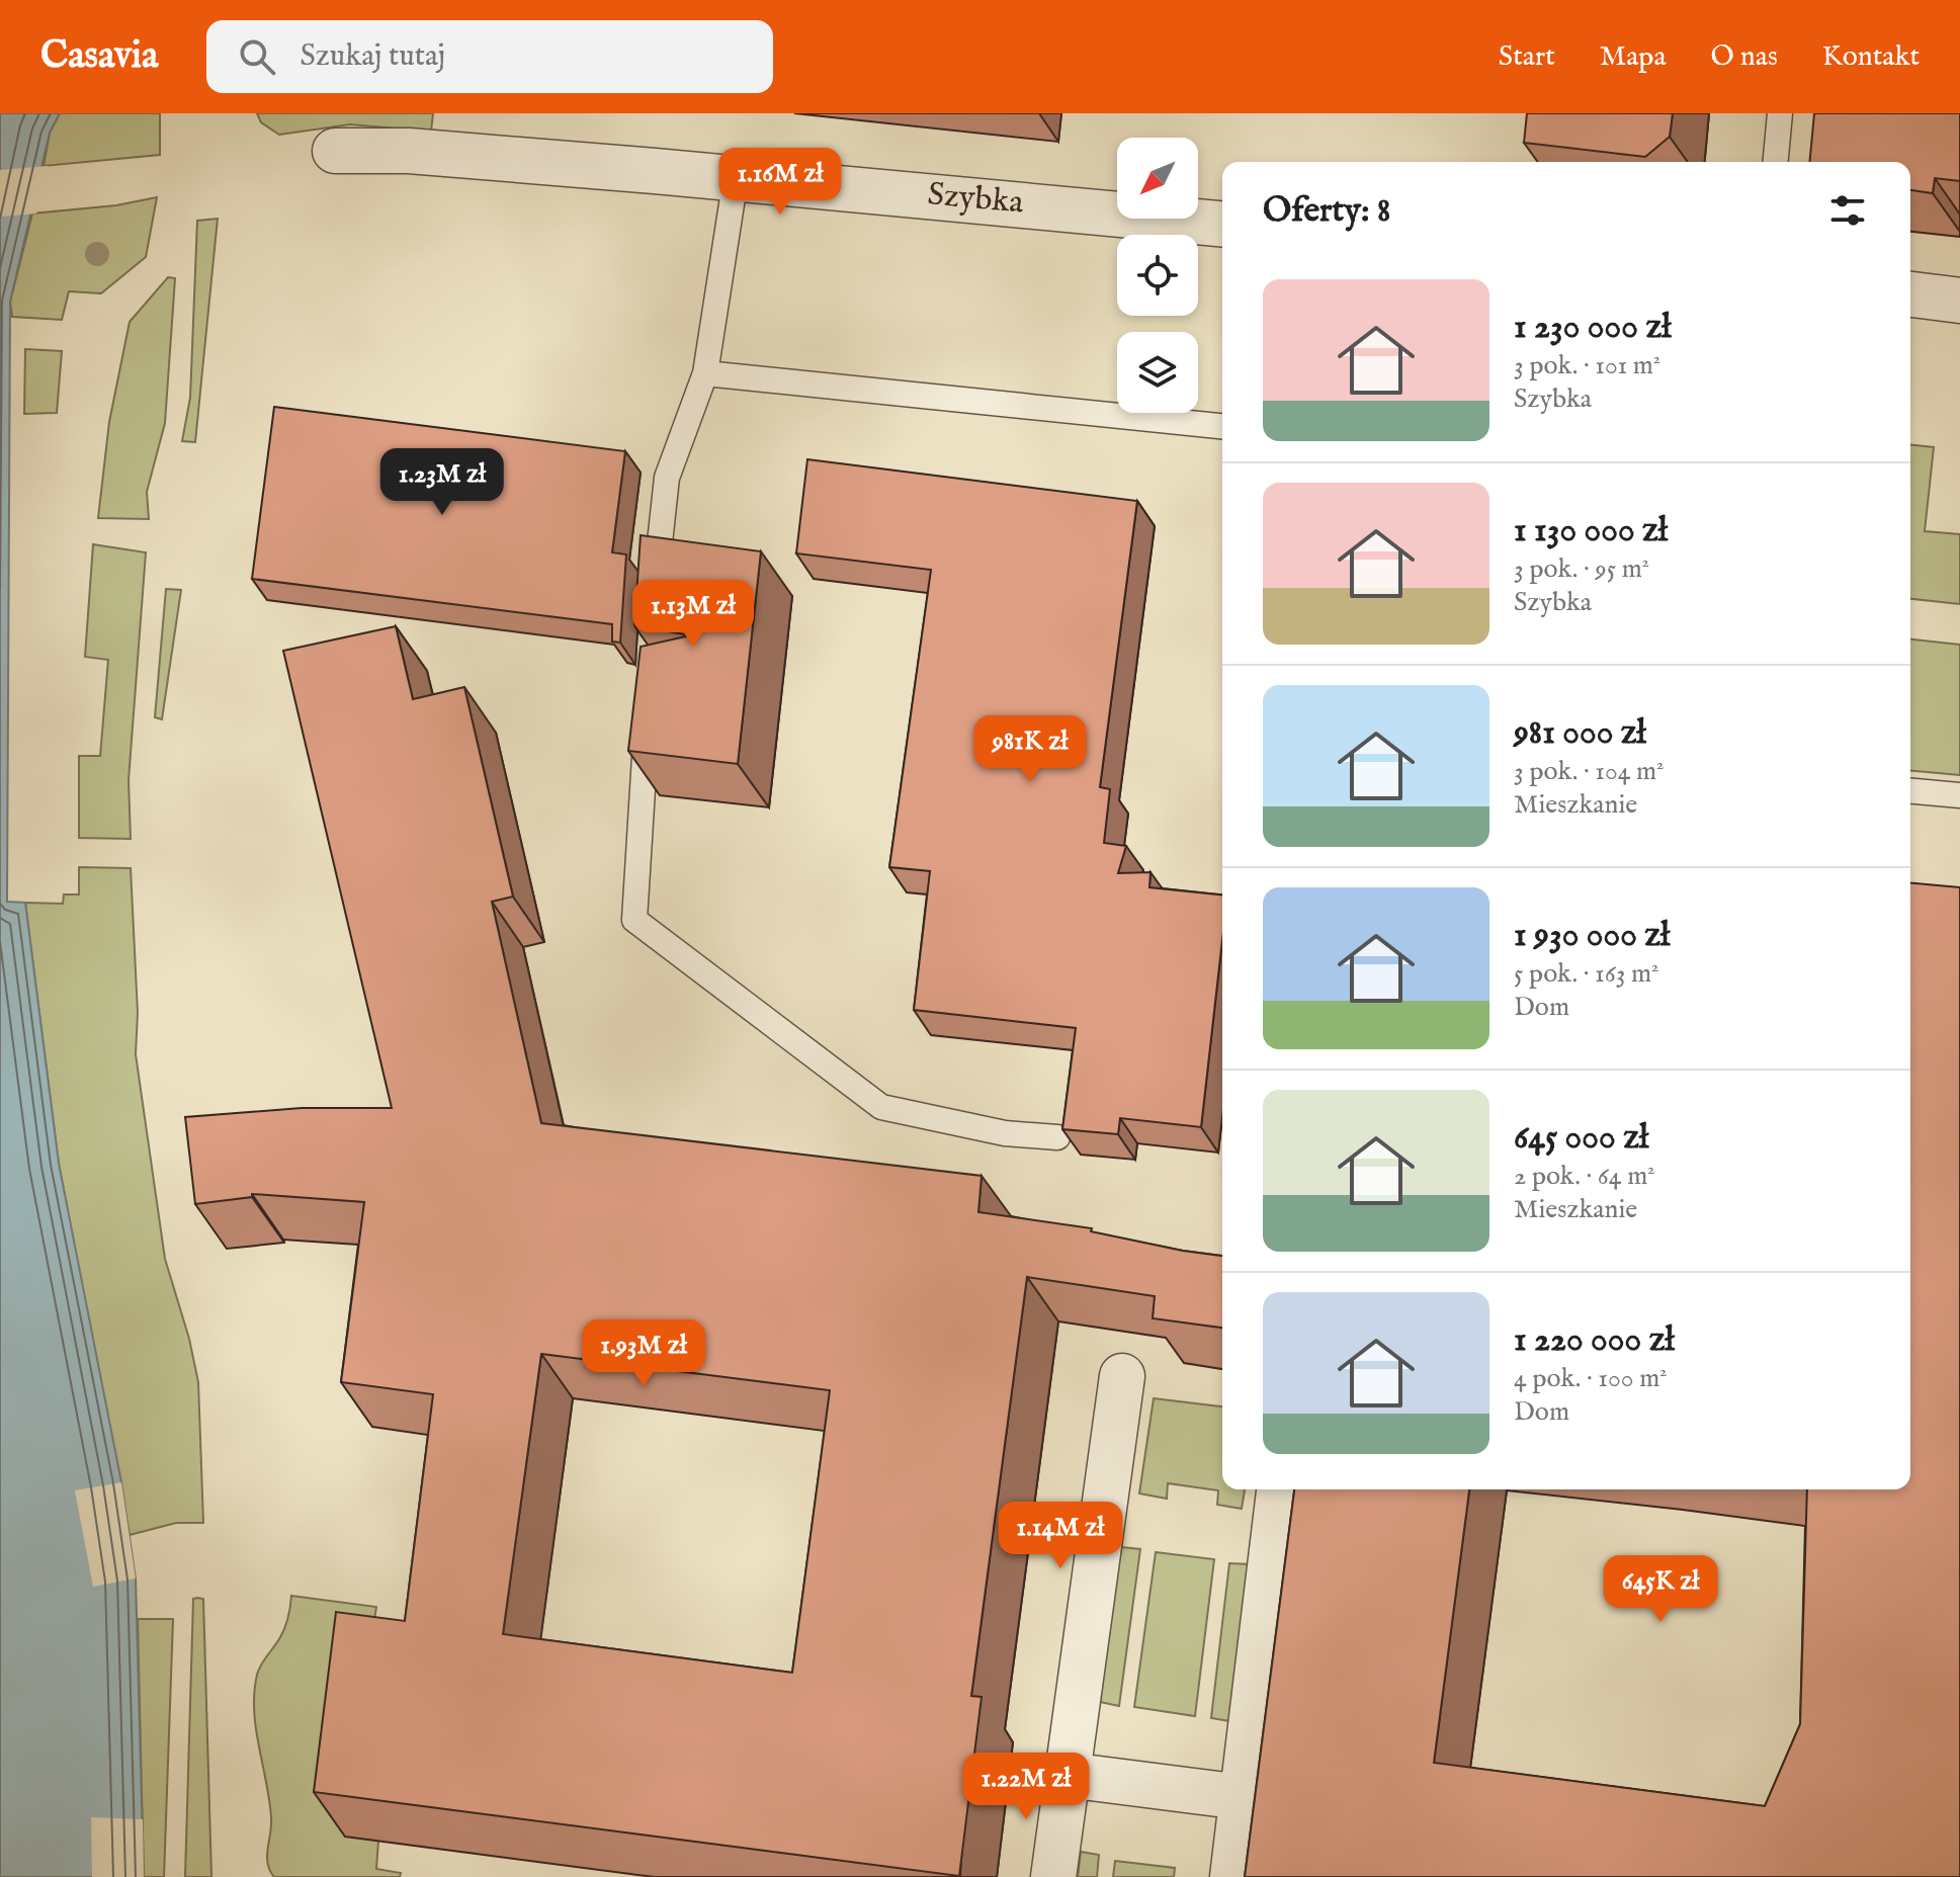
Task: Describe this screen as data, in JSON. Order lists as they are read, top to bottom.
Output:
{
  "streets": {
    "street": ["Szybka"]
  },
  "north": "bottom left",
  "page": {
    "header": "Casavia",
    "search": "Szukaj tutaj",
    "nav": [
      "Start",
      "Mapa",
      "O nas",
      "Kontakt"
    ],
    "price": [
      "1.16M zł",
      "1.23M zł",
      "1.13M zł",
      "981K zł",
      "1.93M zł",
      "1.14M zł",
      "645K zł",
      "1.22M zł"
    ],
    "heading": "Oferty: 8",
    "list": [
      {
        "name": "1 230 000 zł",
        "note": "3 pok. · 101 m² · Szybka"
      },
      {
        "name": "1 130 000 zł",
        "note": "3 pok. · 95 m² · Szybka"
      },
      {
        "name": "981 000 zł",
        "note": "3 pok. · 104 m² · Mieszkanie"
      },
      {
        "name": "1 930 000 zł",
        "note": "5 pok. · 163 m² · Dom"
      },
      {
        "name": "645 000 zł",
        "note": "2 pok. · 64 m² · Mieszkanie"
      },
      {
        "name": "1 220 000 zł",
        "note": "4 pok. · 100 m² · Dom"
      }
    ]
  }
}
